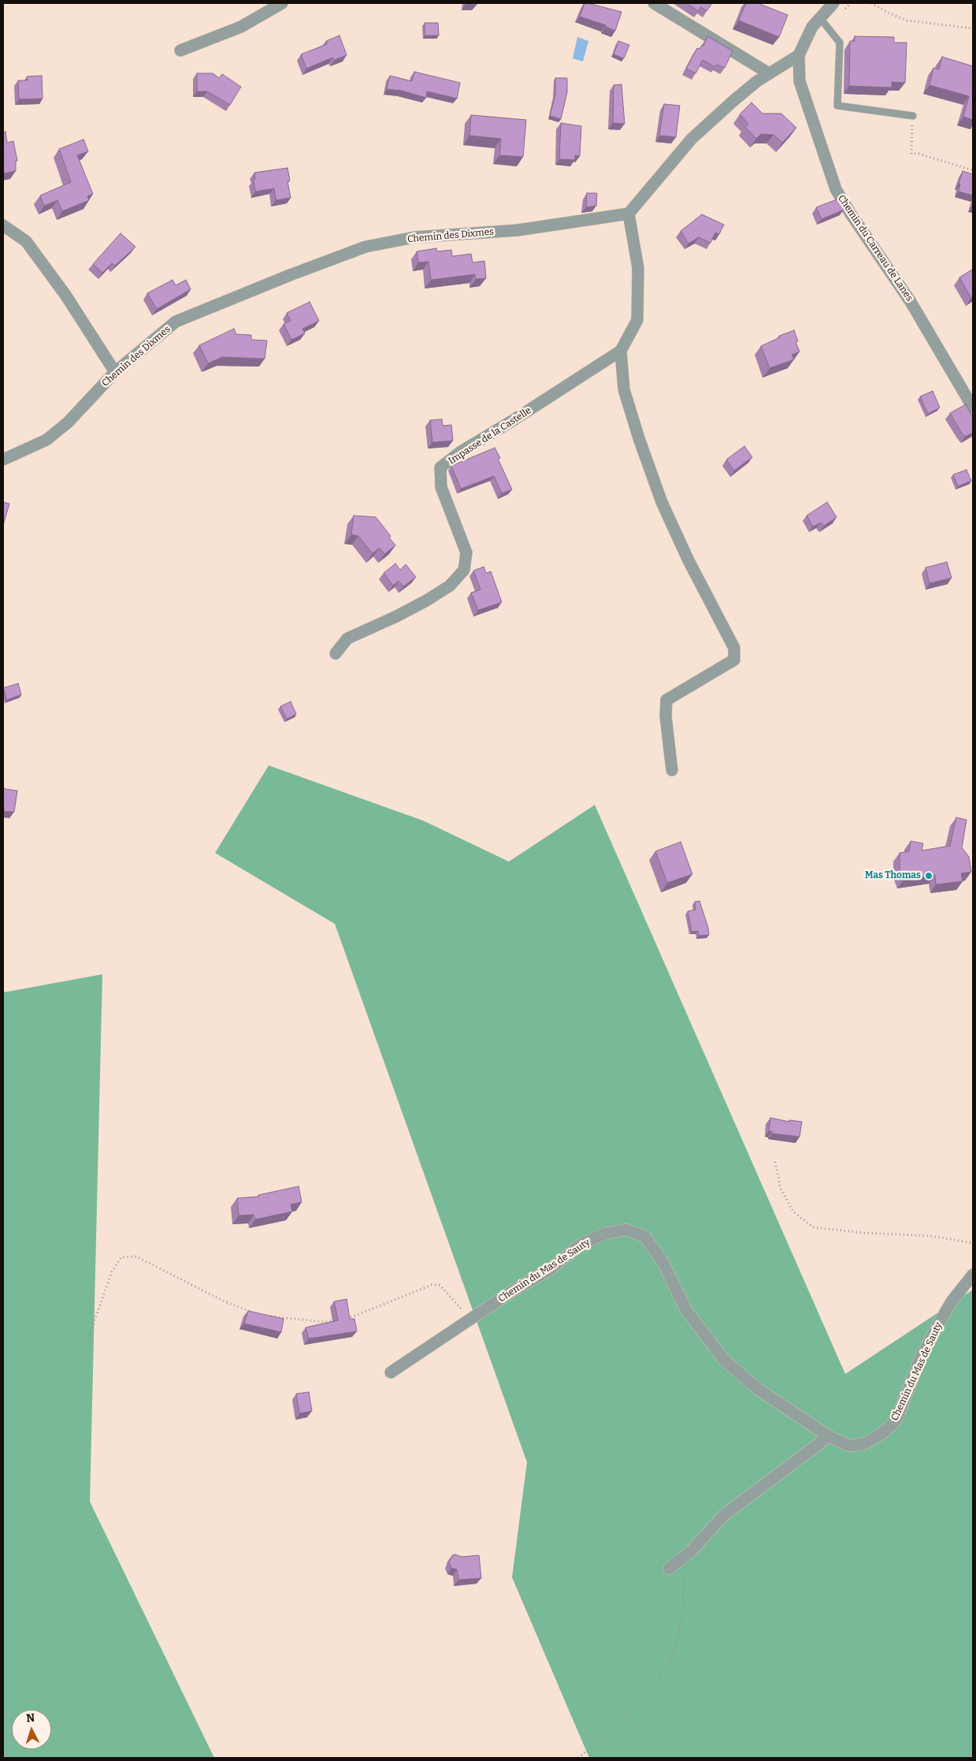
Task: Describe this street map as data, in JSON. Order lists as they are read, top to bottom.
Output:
{
  "streets": {
    "street": [
      "Chemin des Dixmes",
      "Chemin du Carreau de Lanes",
      "Impasse de la Castelle",
      "Chemin du Mas de Sauty"
    ]
  },
  "crossings": [
    ["Chemin des Dixmes", "Impasse de la Castelle"]
  ],
  "places": ["Mas Thomas"],
  "north": "top"
}
